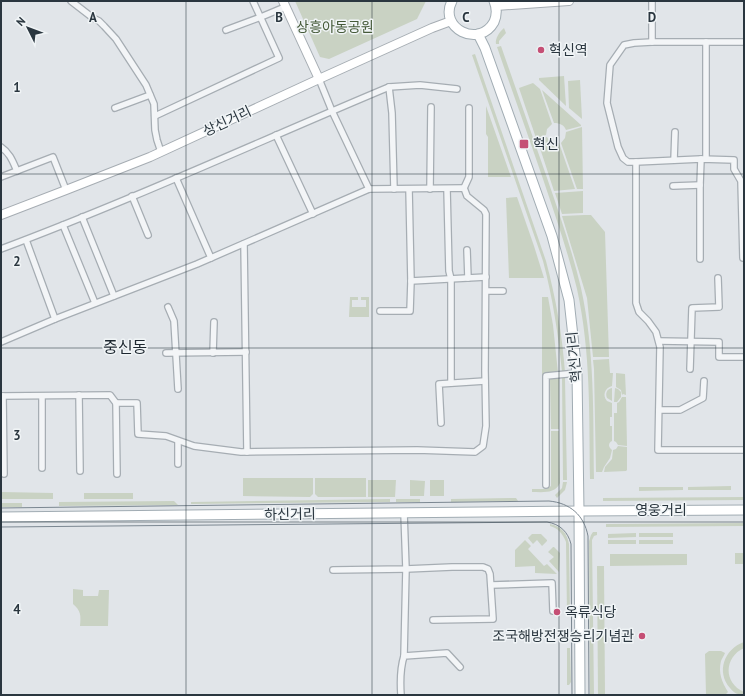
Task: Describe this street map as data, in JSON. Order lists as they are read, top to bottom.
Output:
{
  "streets": {
    "main road": [
      "상신거리",
      "혁신거리",
      "영웅거리",
      "하신거리"
    ]
  },
  "crossings": [
    ["혁신거리", "영웅거리"],
    ["혁신거리", "하신거리"],
    ["영웅거리", "하신거리"]
  ],
  "districts": ["중신동"],
  "parks": ["상흥아동공원"],
  "places": {
    "other": ["혁신역", "옥류식당", "조국해방전쟁승리기념관"],
    "transit": ["혁신"]
  },
  "north": "top left",
  "grid": {
    "columns": [
      "A",
      "B",
      "C",
      "D"
    ],
    "rows": [
      "1",
      "2",
      "3",
      "4"
    ]
  }
}
